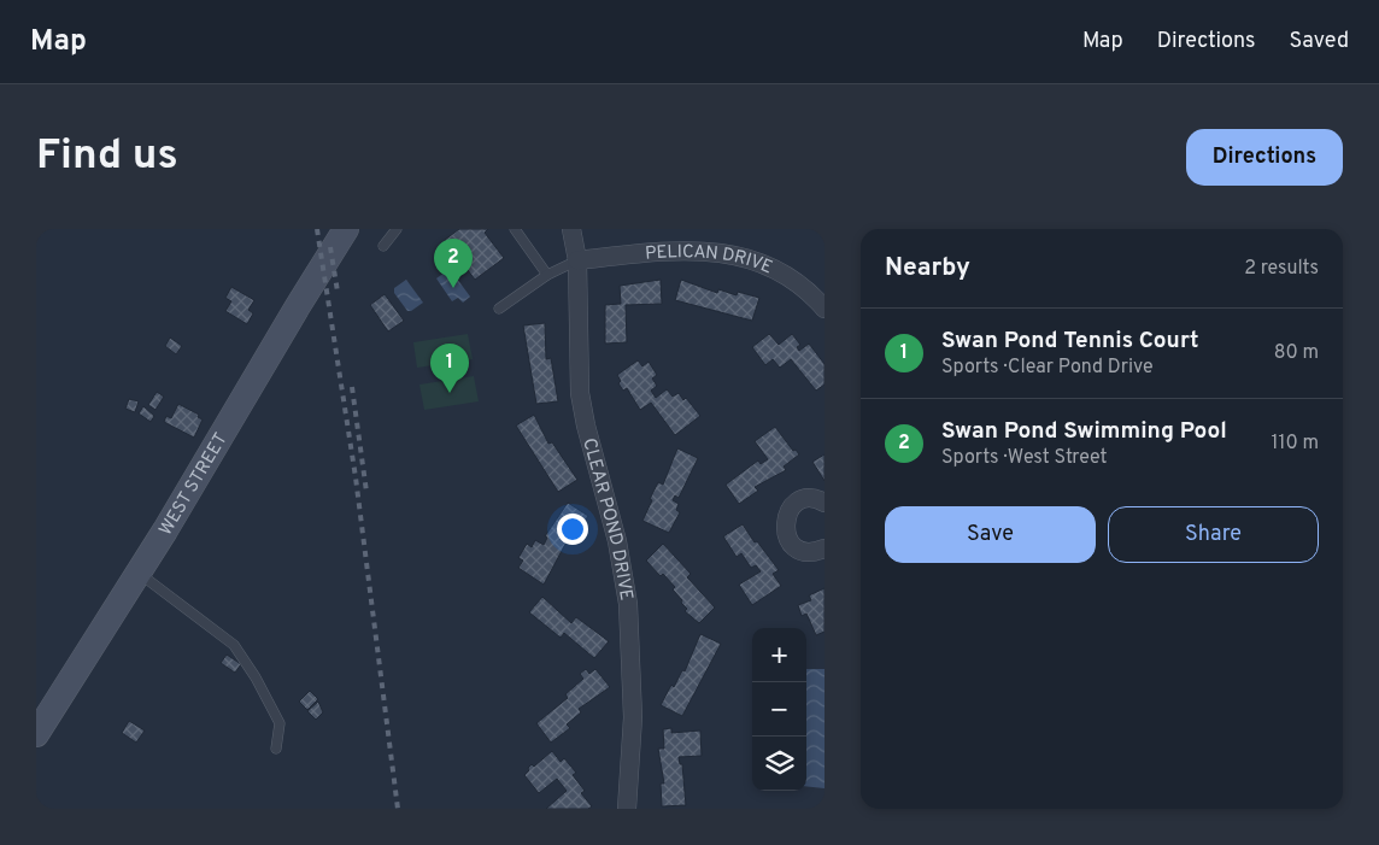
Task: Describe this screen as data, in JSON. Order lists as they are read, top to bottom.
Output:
{
  "streets": {
    "street": ["PELICAN DRIVE", "WEST STREET", "CLEAR POND DRIVE"]
  },
  "crossings": [
    ["PELICAN DRIVE", "CLEAR POND DRIVE"]
  ],
  "page": {
    "header": "Map",
    "nav": ["Map", "Directions", "Saved"],
    "buttons": [
      "Directions",
      ["Save", "Share"]
    ],
    "title": "Find us",
    "heading": ["Nearby", "2 results"],
    "pins": ["2", "1"],
    "list": [
      {
        "mark": "1",
        "name": "Swan Pond Tennis Court",
        "note": "Sports · Clear Pond Drive",
        "value": "80 m"
      },
      {
        "mark": "2",
        "name": "Swan Pond Swimming Pool",
        "note": "Sports · West Street",
        "value": "110 m"
      }
    ],
    "map_buttons": ["+", "−"]
  }
}
